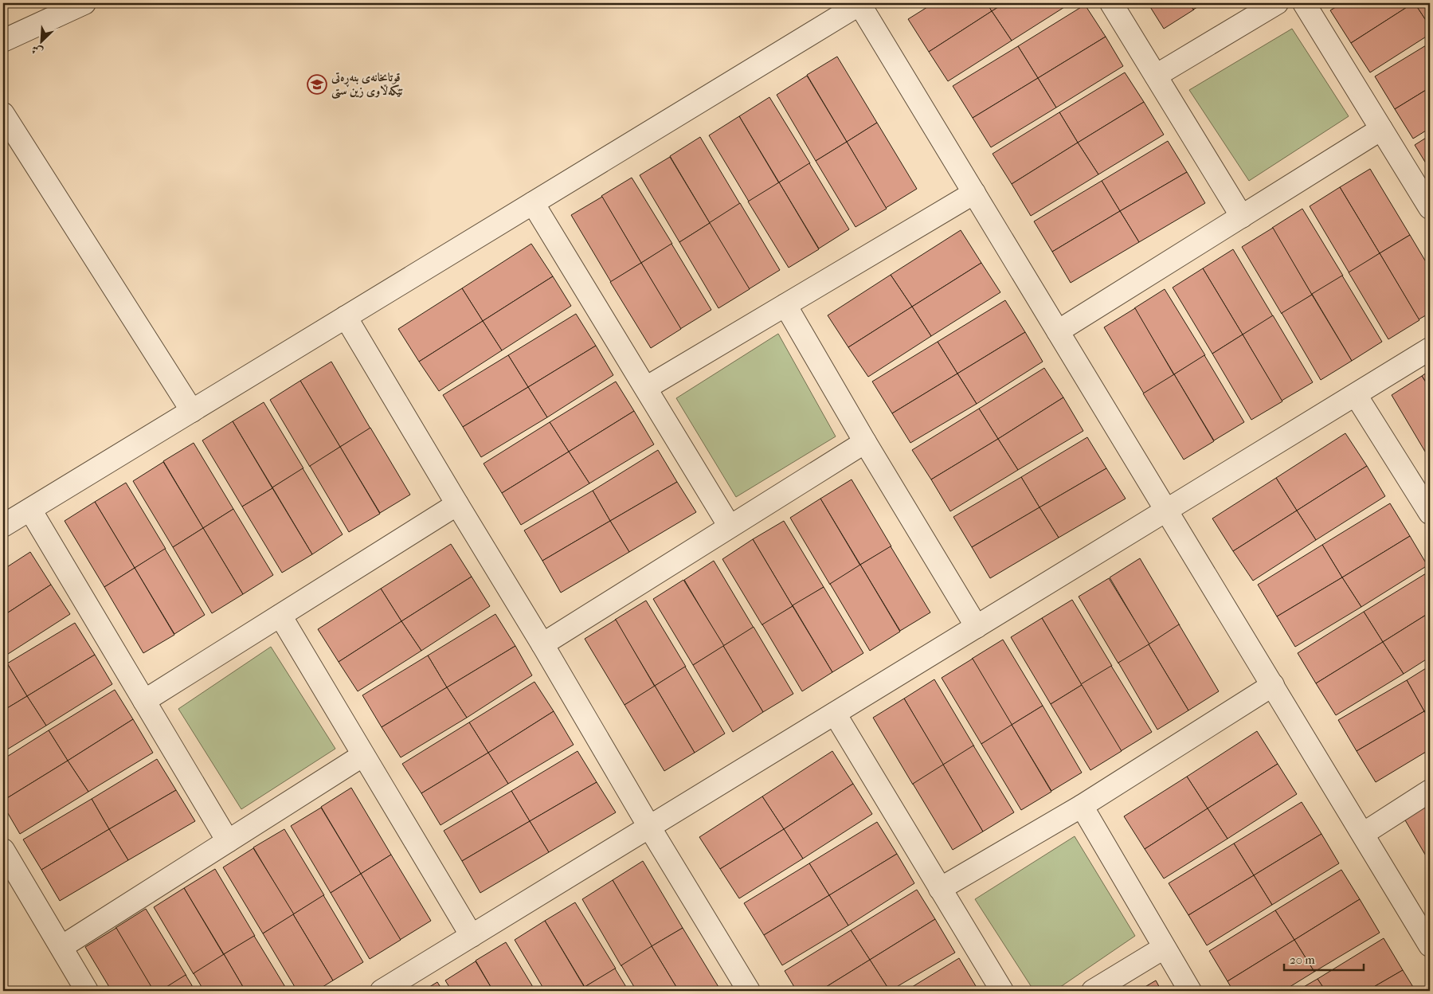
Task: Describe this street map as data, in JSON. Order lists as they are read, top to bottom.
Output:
{
  "places": {
    "school or university": ["قوتابخانەی بنەڕەتی تێکەڵاوی زین ستی"]
  },
  "scale_bar": "20 m",
  "north": "bottom left"
}
